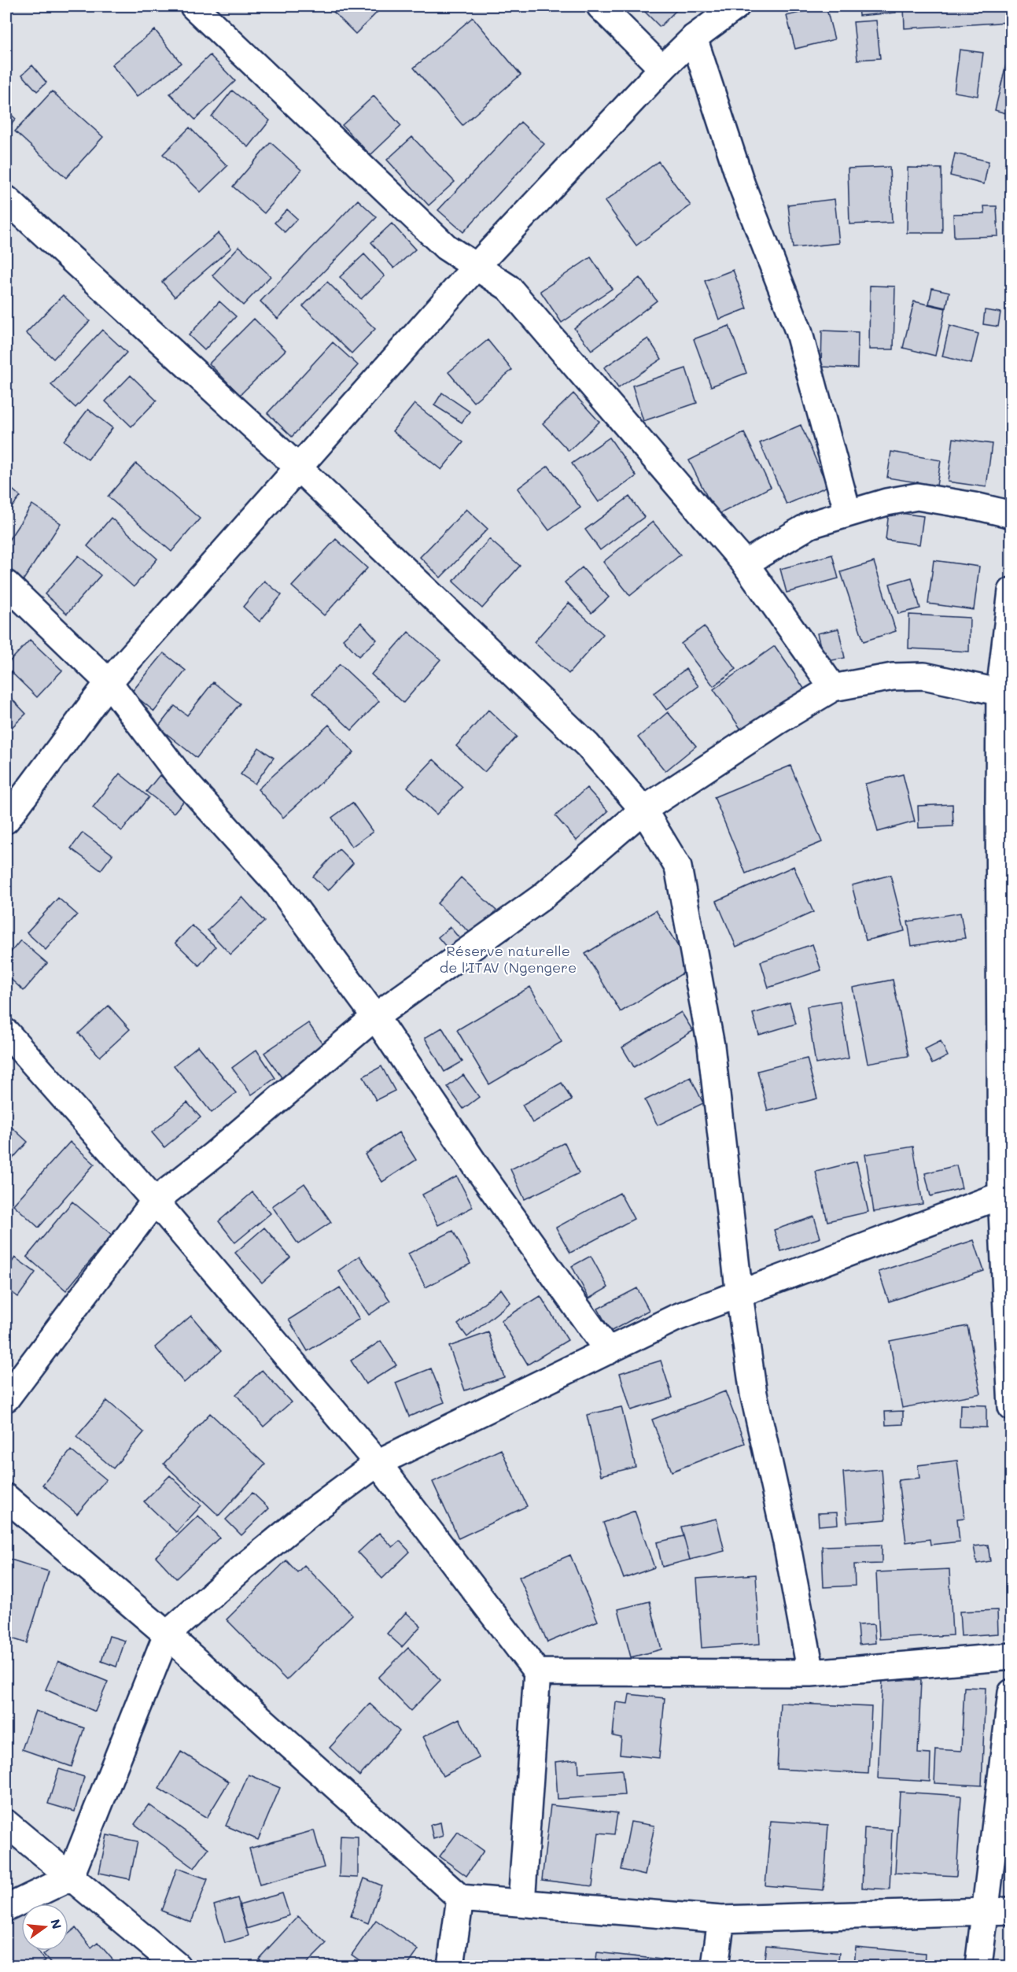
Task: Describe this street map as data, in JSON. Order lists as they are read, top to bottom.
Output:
{
  "parks": ["Réserve naturelle de l'ITAV (Ngengere"],
  "north": "right"
}
